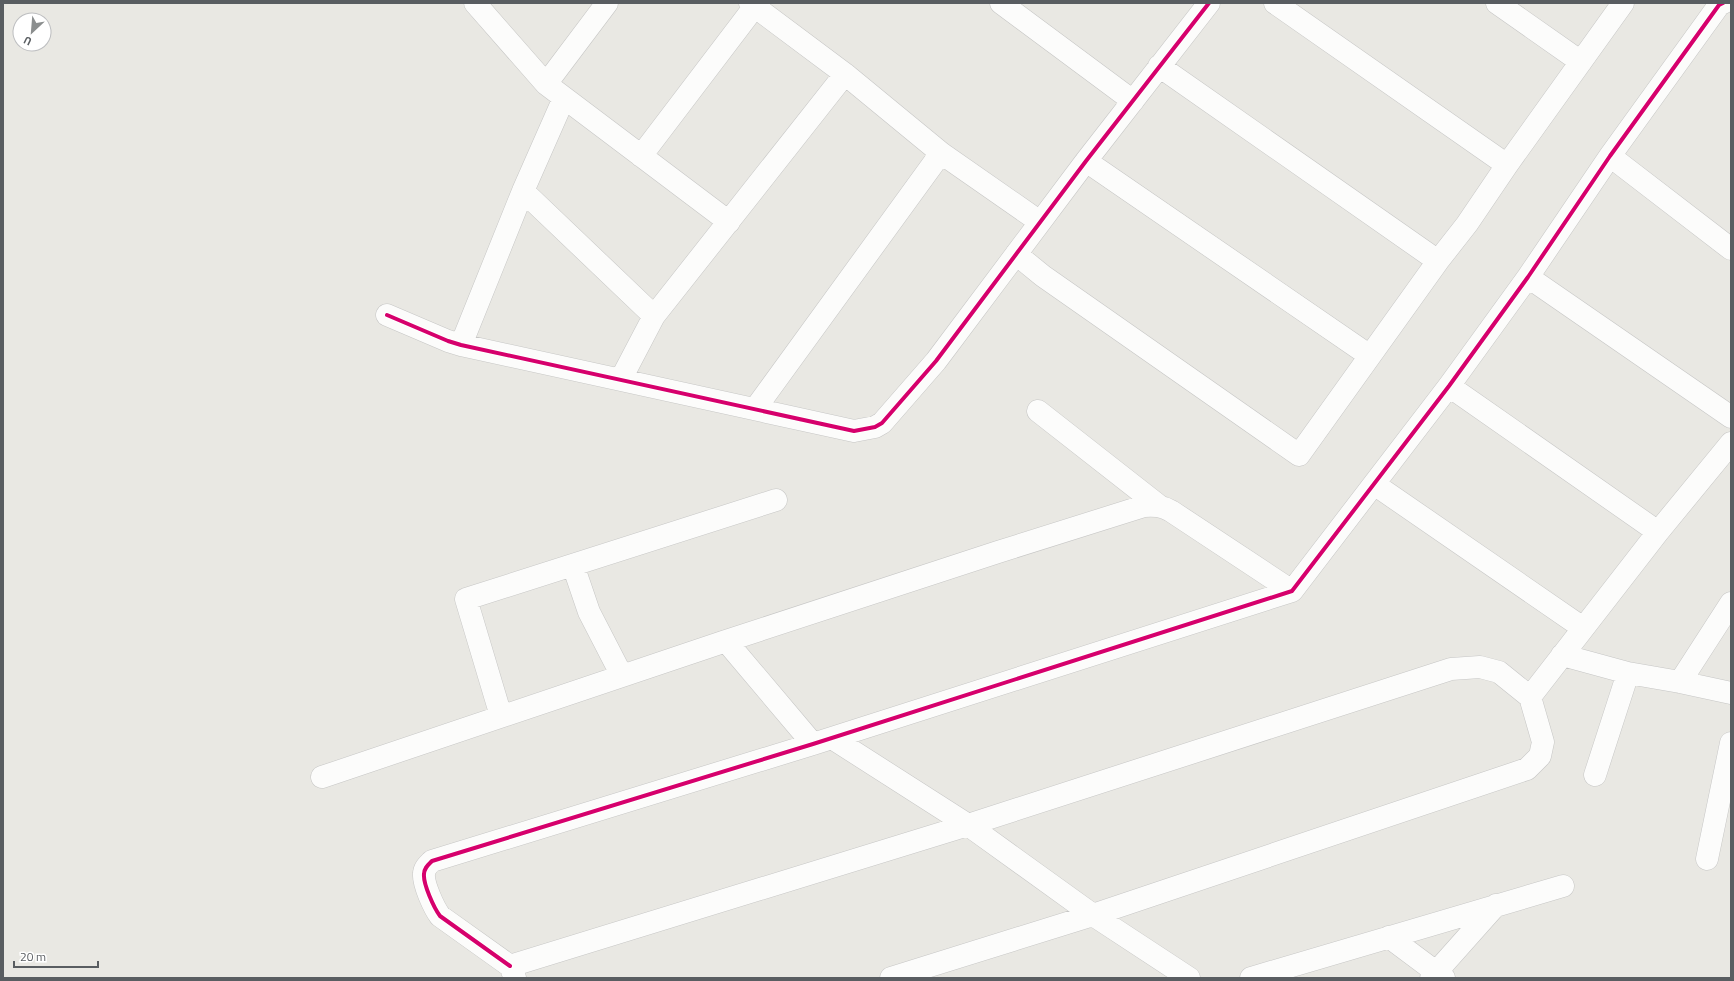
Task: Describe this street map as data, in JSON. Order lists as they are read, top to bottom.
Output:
{
  "scale_bar": "20 m",
  "north": "bottom left"
}
